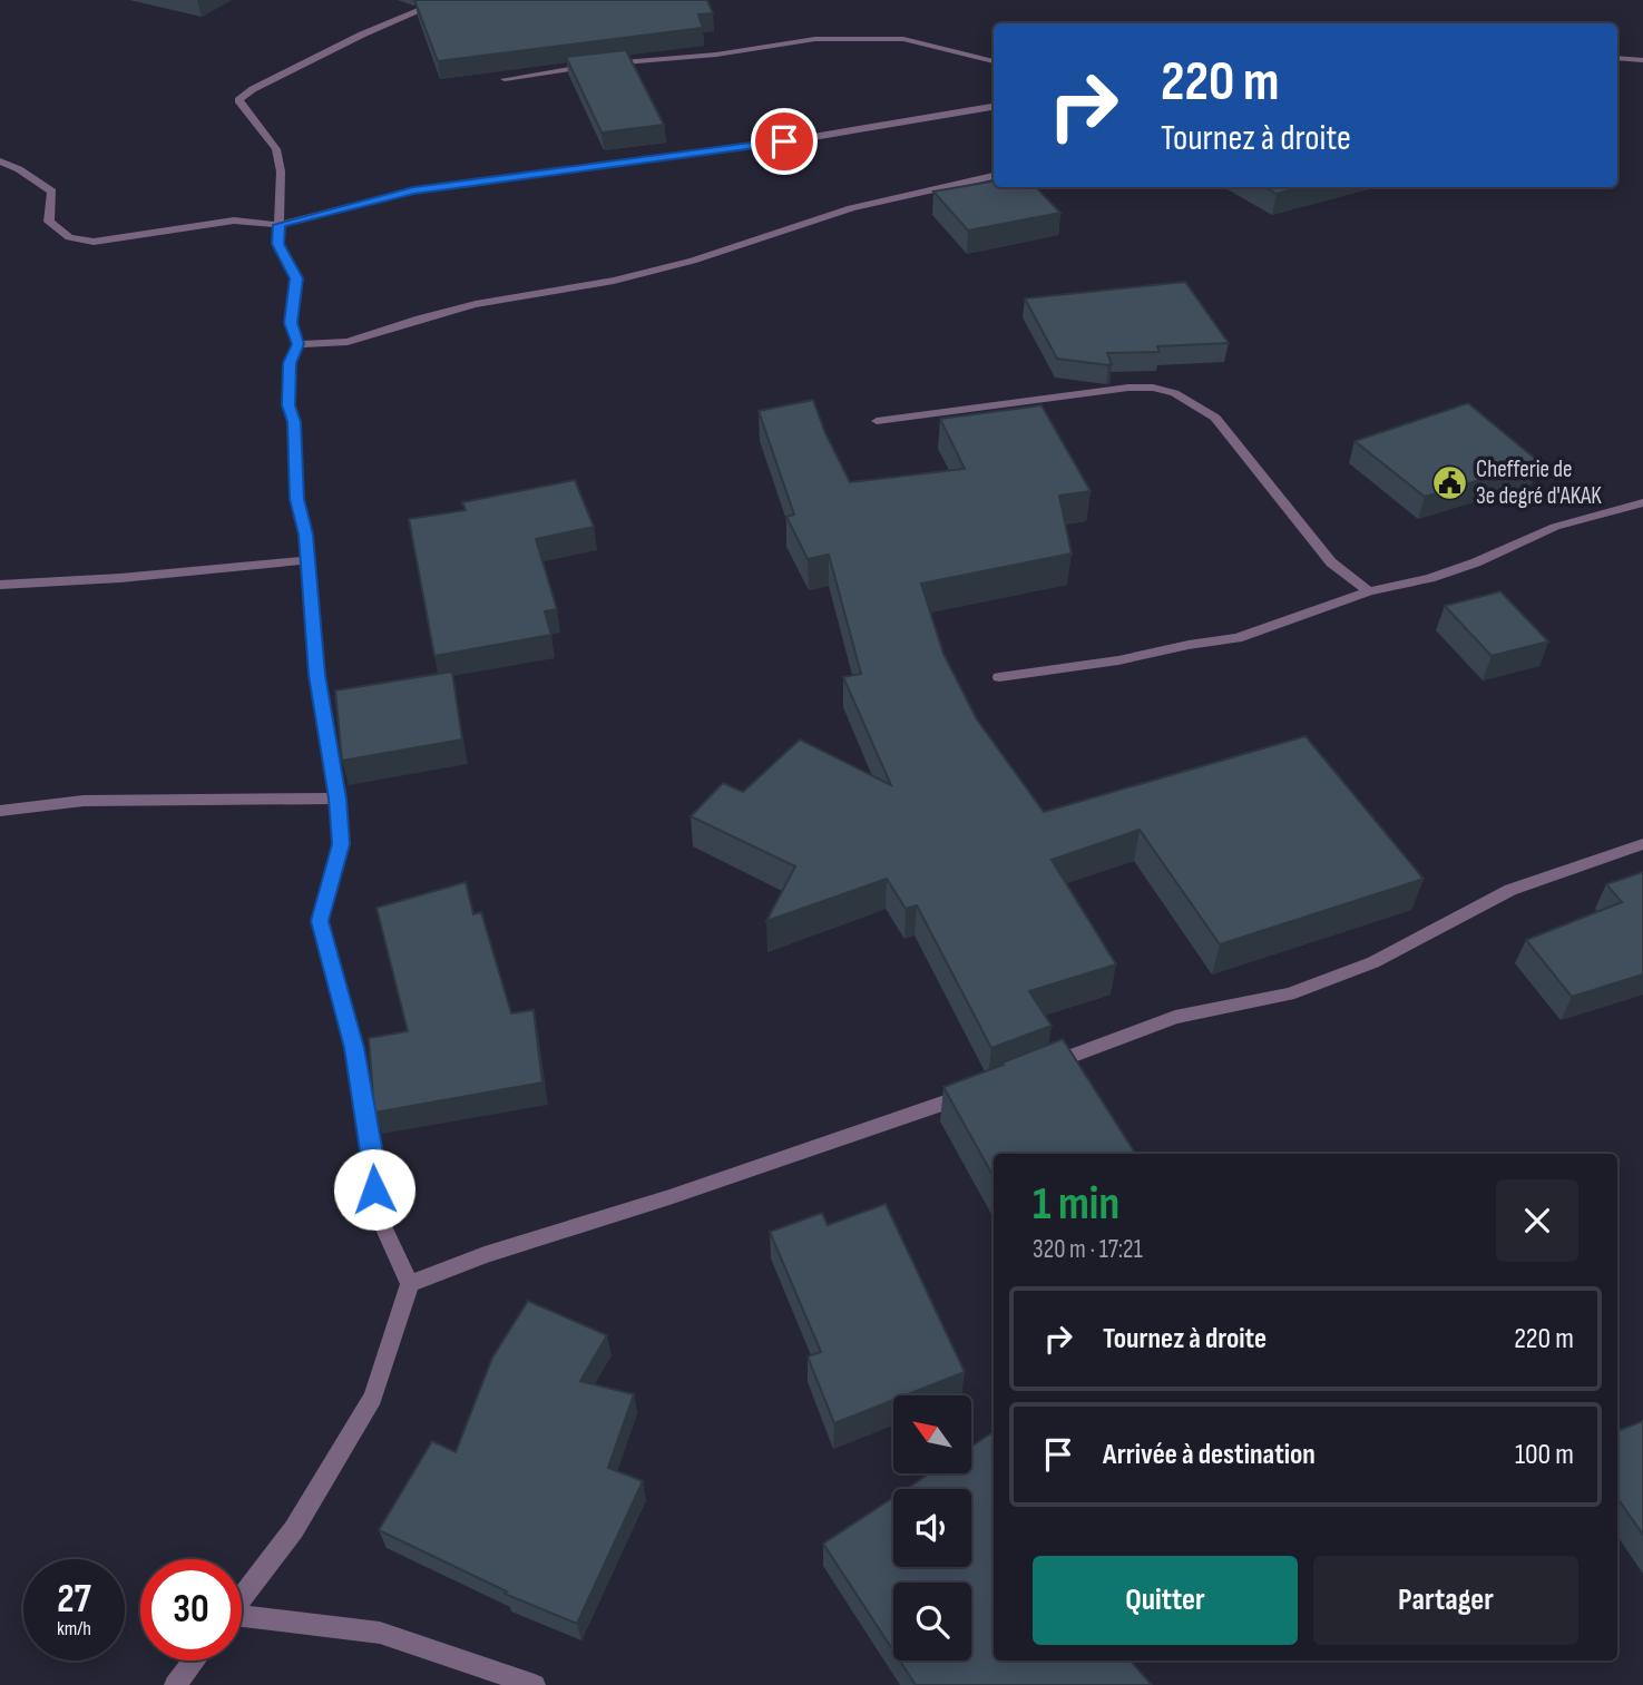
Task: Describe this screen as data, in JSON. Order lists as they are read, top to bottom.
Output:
{
  "places": {
    "public building": ["Chefferie de 3e degré d'AKAK"]
  },
  "north": "top left",
  "page": {
    "turn": ["220 m", "Tournez à droite"],
    "heading": ["1 min", "320 m · 17:21"],
    "list": [
      {
        "name": "Tournez à droite",
        "value": "220 m"
      },
      {
        "name": "Arrivée à destination",
        "value": "100 m"
      }
    ],
    "buttons": ["Quitter", "Partager"],
    "speed": "27 km/h",
    "limit": "30"
  }
}
